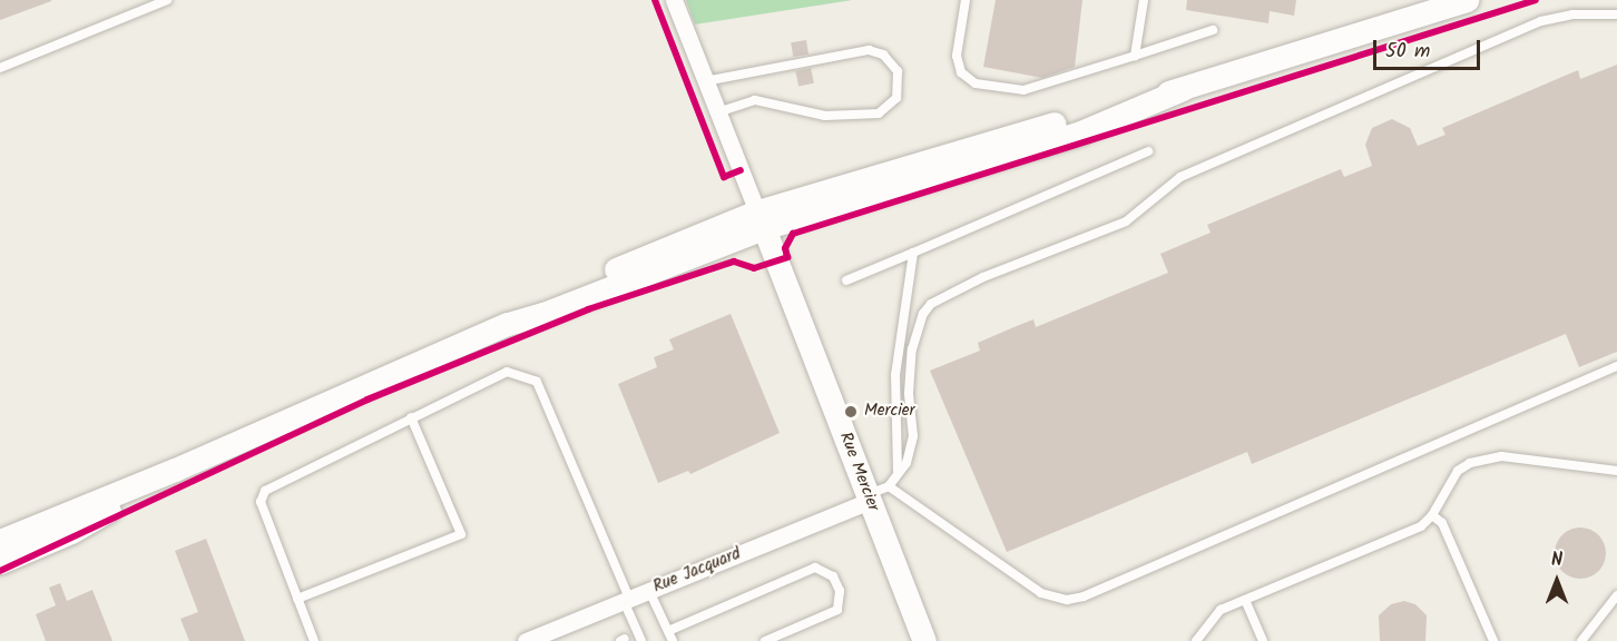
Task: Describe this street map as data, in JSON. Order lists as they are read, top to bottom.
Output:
{
  "streets": {
    "main road": ["Rue Mercier"],
    "street": ["Rue Jacquard"]
  },
  "crossings": [
    ["Rue Mercier", "Rue Jacquard"]
  ],
  "places": ["Mercier"],
  "scale_bar": "50 m",
  "north": "top"
}
